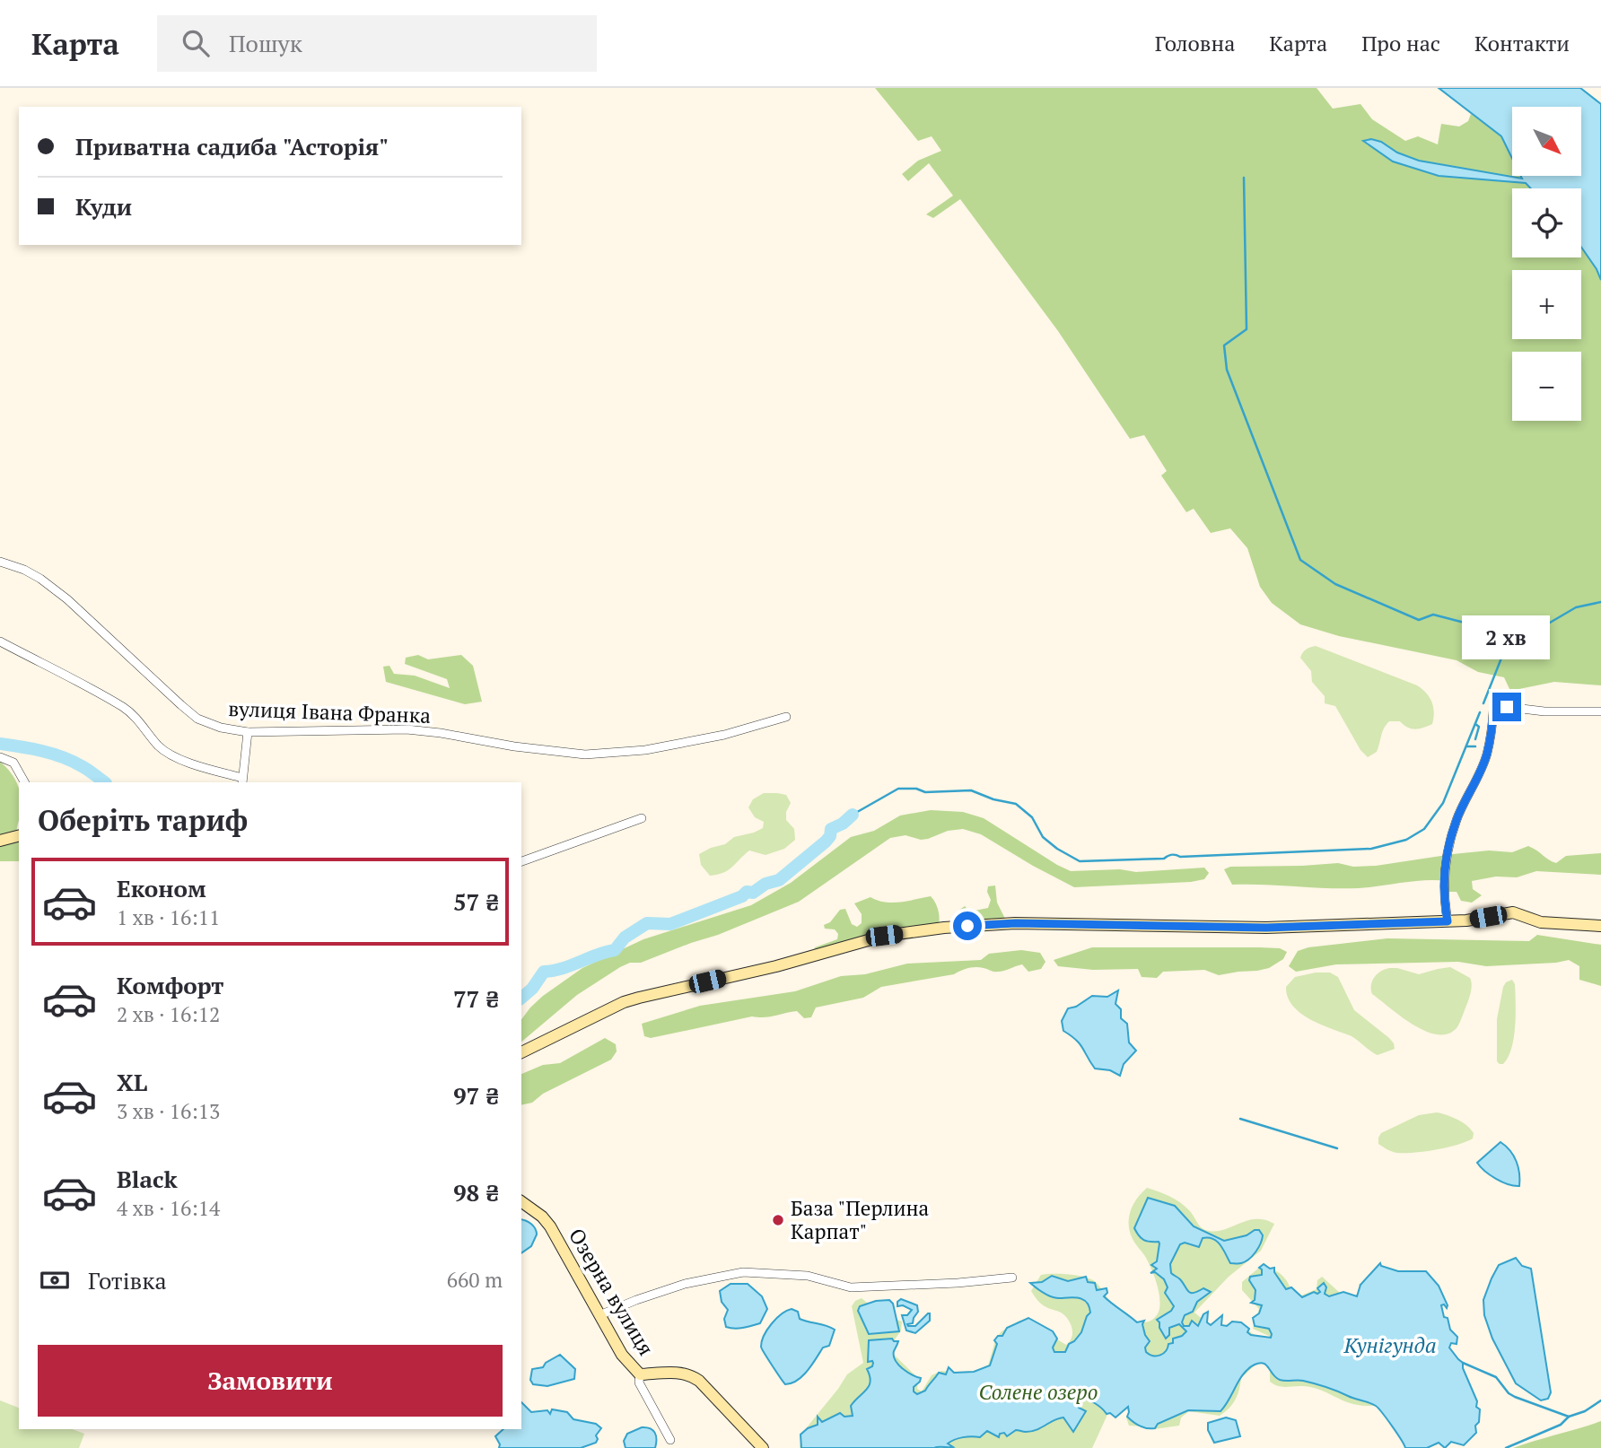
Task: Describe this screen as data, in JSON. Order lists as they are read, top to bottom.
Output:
{
  "streets": {
    "street": ["вулиця Івана Франка", "Озерна вулиця"]
  },
  "water": ["Кунігунда"],
  "parks": ["Солене озеро"],
  "places": ["База \"Перлина Карпат\""],
  "north": "bottom right",
  "page": {
    "header": "Карта",
    "search": "Пошук",
    "nav": [
      "Головна",
      "Карта",
      "Про нас",
      "Контакти"
    ],
    "map_buttons": ["+", "−"],
    "banner": ["Приватна садиба \"Асторія\"", "Куди"],
    "bubble": "2 хв",
    "heading": "Оберіть тариф",
    "list": [
      {
        "name": "Економ",
        "note": "1 хв · 16:11",
        "value": "57 ₴"
      },
      {
        "name": "Комфорт",
        "note": "2 хв · 16:12",
        "value": "77 ₴"
      },
      {
        "name": "XL",
        "note": "3 хв · 16:13",
        "value": "97 ₴"
      },
      {
        "name": "Black",
        "note": "4 хв · 16:14",
        "value": "98 ₴"
      }
    ],
    "pay": ["Готівка", "660 m"],
    "buttons": "Замовити"
  }
}
